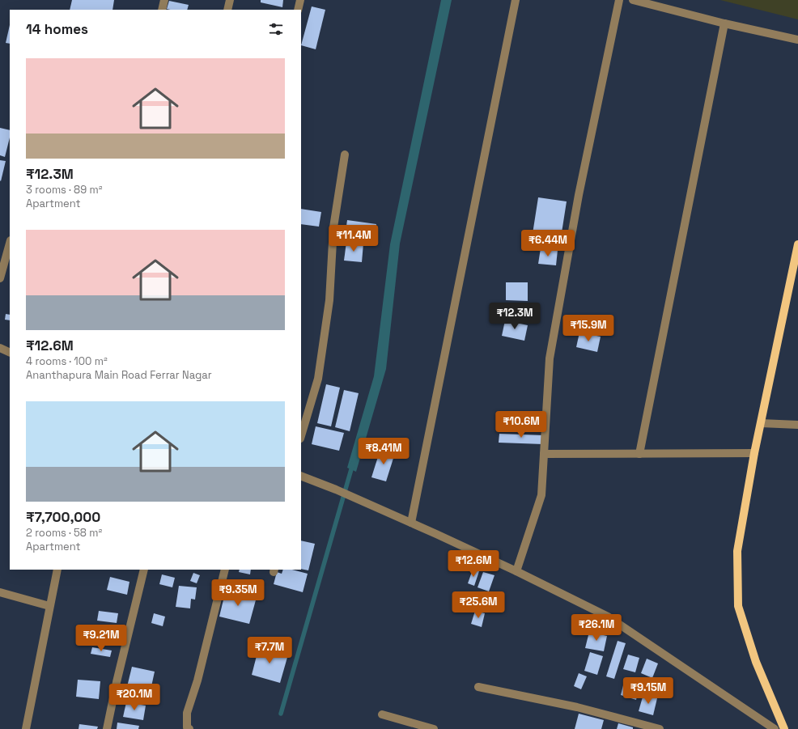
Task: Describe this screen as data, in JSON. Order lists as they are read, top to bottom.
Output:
{
  "page": {
    "heading": "14 homes",
    "list": [
      {
        "name": "₹12.3M",
        "note": "3 rooms · 89 m² · Apartment"
      },
      {
        "name": "₹12.6M",
        "note": "4 rooms · 100 m² · Ananthapura Main Road Ferrar Nagar"
      },
      {
        "name": "₹7,700,000",
        "note": "2 rooms · 58 m² · Apartment"
      }
    ],
    "price": [
      "₹11.4M",
      "₹6.44M",
      "₹12.3M",
      "₹15.9M",
      "₹10.6M",
      "₹8.41M",
      "₹12.6M",
      "₹9.35M",
      "₹25.6M",
      "₹26.1M",
      "₹9.21M",
      "₹7.7M",
      "₹9.15M",
      "₹20.1M"
    ]
  }
}
